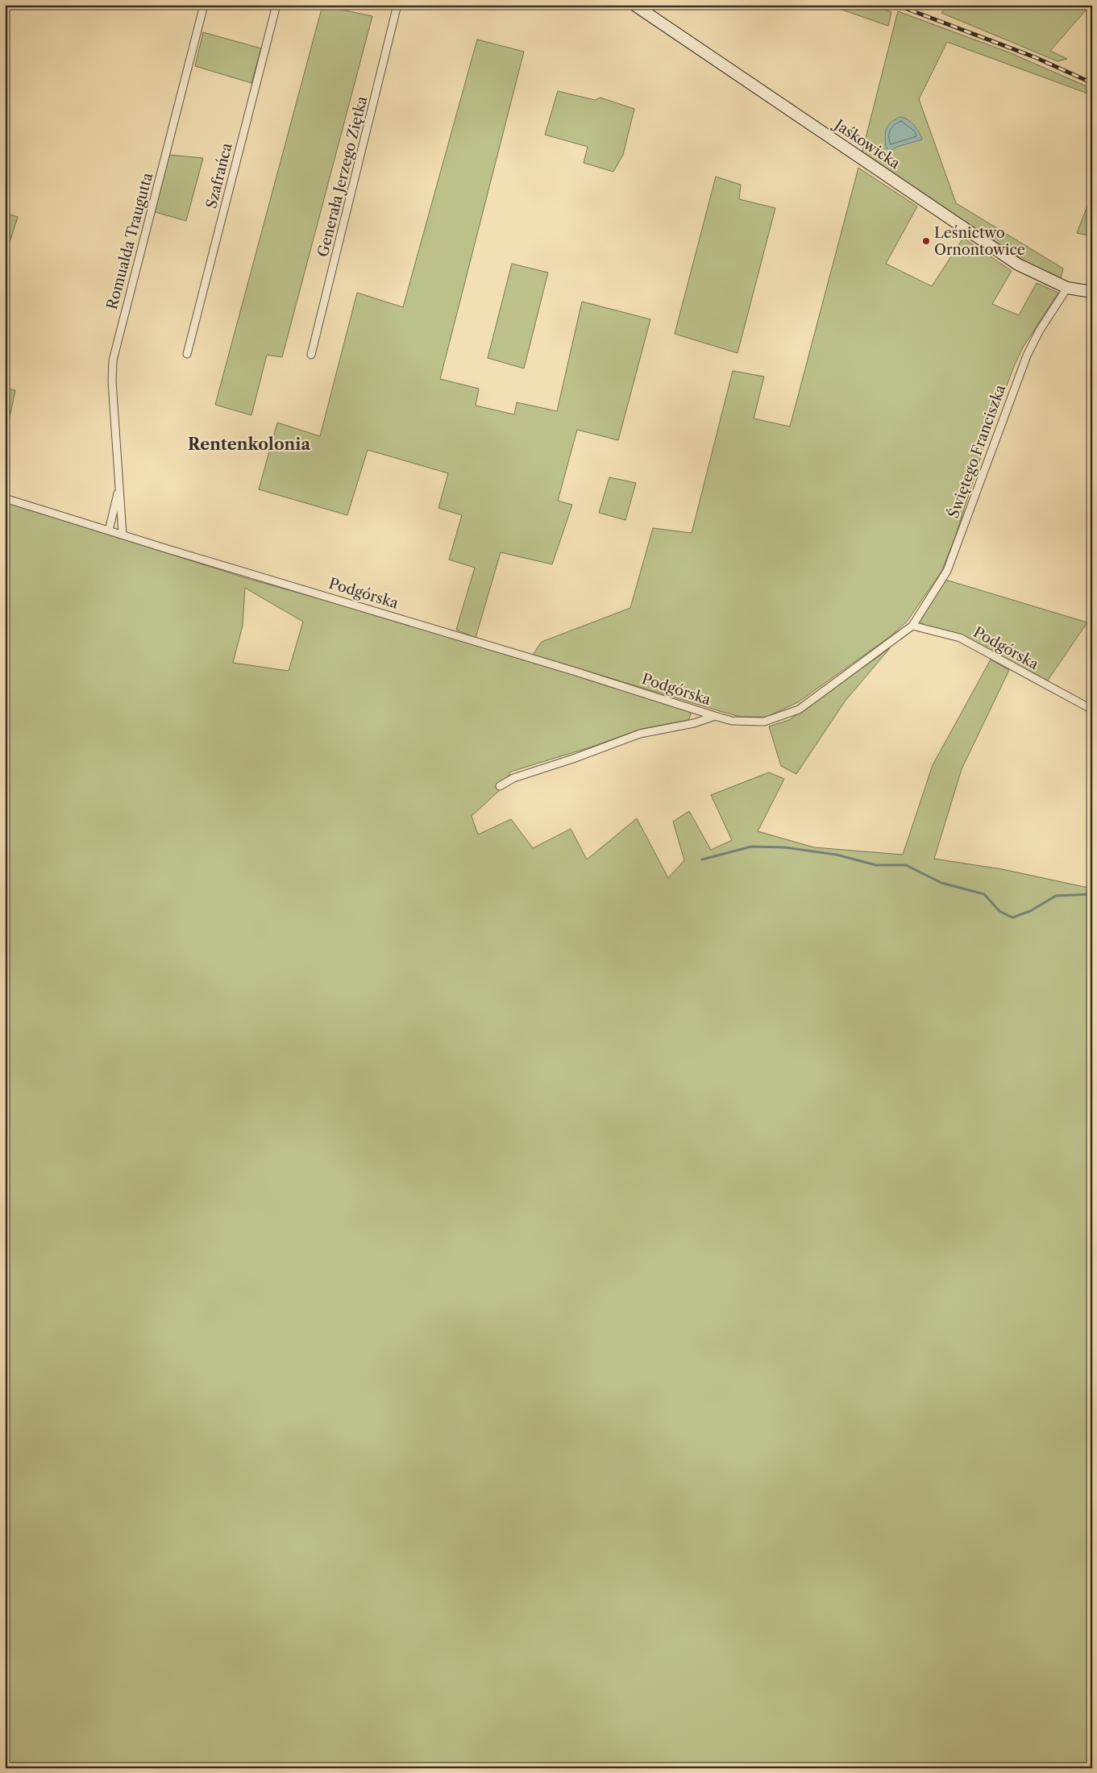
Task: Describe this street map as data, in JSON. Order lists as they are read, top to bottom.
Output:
{
  "streets": {
    "street": [
      "Jaśkowicka",
      "Szafrańca",
      "Generała Jerzego Ziętka",
      "Romualda Traugutta",
      "Świętego Franciszka",
      "Podgórska"
    ]
  },
  "crossings": [
    ["Jaśkowicka", "Świętego Franciszka"],
    ["Romualda Traugutta", "Podgórska"],
    ["Świętego Franciszka", "Podgórska"]
  ],
  "districts": ["Rentenkolonia"],
  "places": ["Leśnictwo Ornontowice"]
}
